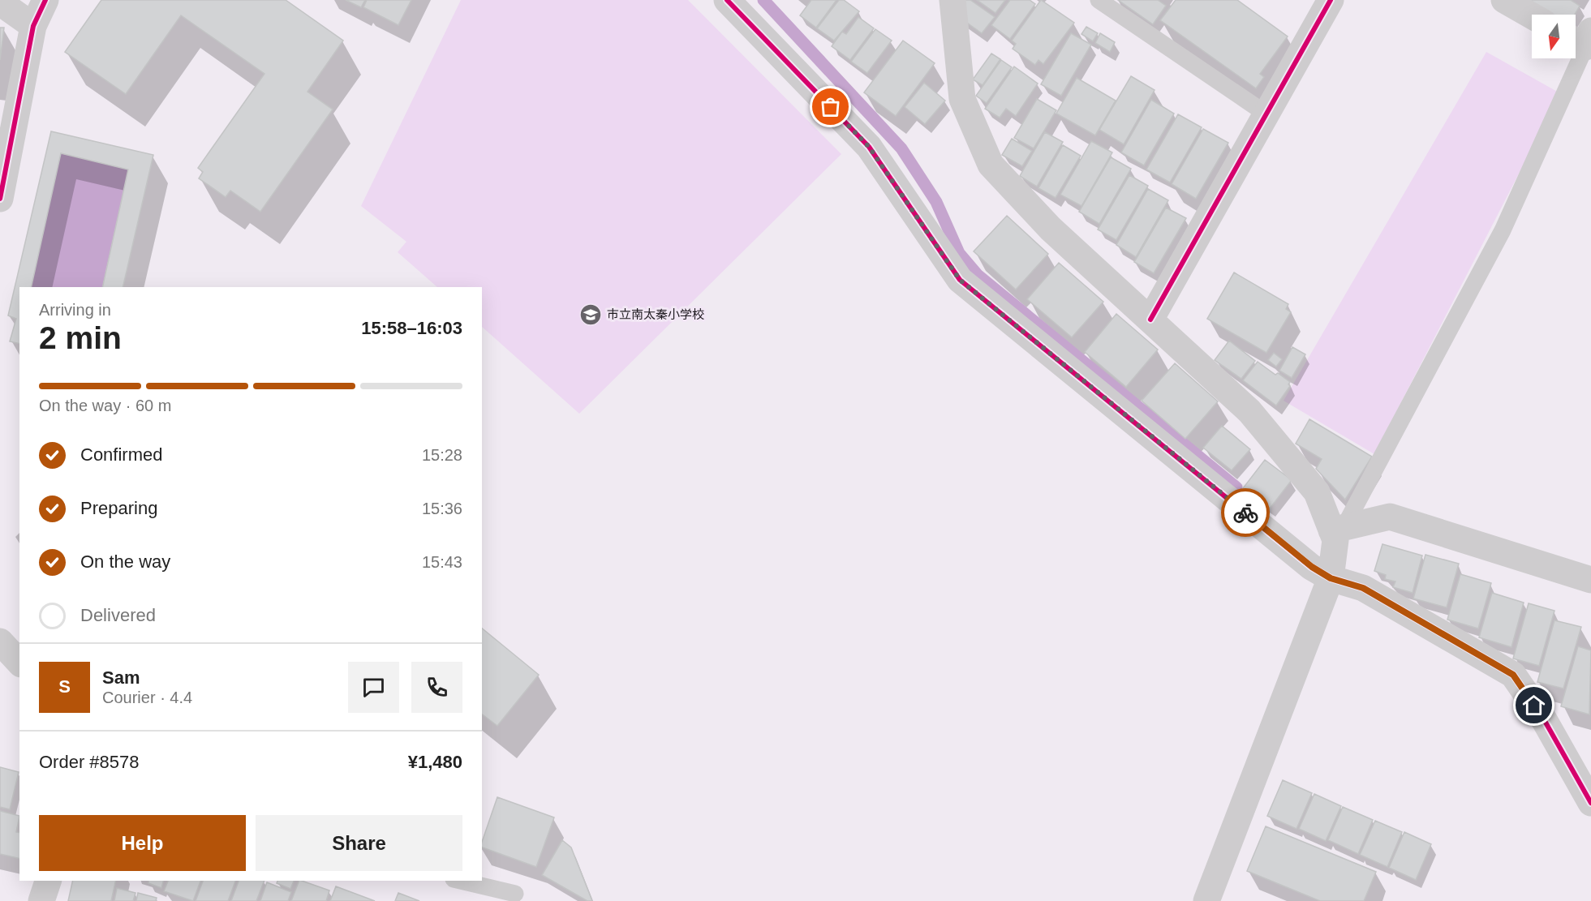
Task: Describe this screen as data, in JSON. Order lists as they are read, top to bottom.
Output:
{
  "places": {
    "school or university": ["市立南太秦小学校"]
  },
  "north": "bottom",
  "page": {
    "heading": ["2 min", "Arriving in", "15:58–16:03"],
    "panel": [
      "Sam",
      "Courier · 4.4",
      "Order #8578",
      "¥1,480"
    ],
    "bar": "On the way · 60 m",
    "list": [
      ["Confirmed", "15:28"],
      ["Preparing", "15:36"],
      ["On the way", "15:43"],
      "Delivered"
    ],
    "round": "S",
    "buttons": ["Help", "Share"]
  }
}
